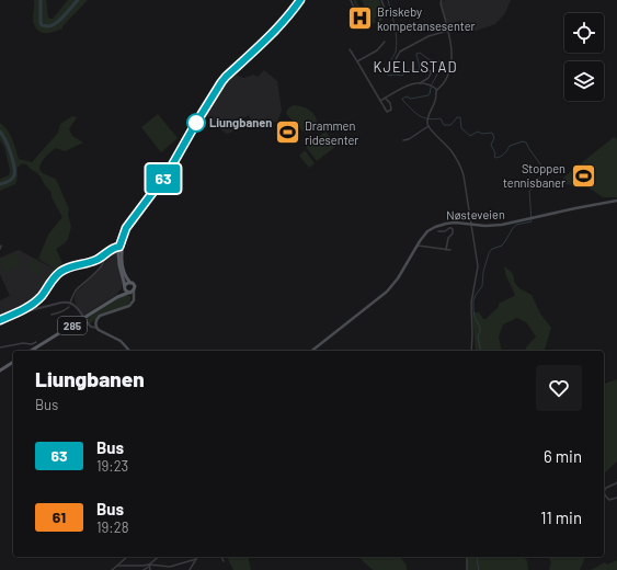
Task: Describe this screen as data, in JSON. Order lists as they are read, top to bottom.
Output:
{
  "streets": {
    "main road": ["Nøsteveien", "285"]
  },
  "districts": ["KJELLSTAD"],
  "places": {
    "hospital": ["Briskeby kompetansesenter"],
    "other": ["Liungbanen"],
    "sports": ["Drammen ridesenter", "Stoppen tennisbaner"]
  },
  "lines": ["bus line 63"],
  "page": {
    "on_map": "63",
    "heading": ["Liungbanen", "Bus"],
    "list": [
      {
        "mark": "63",
        "name": "Bus",
        "note": "19:23",
        "value": "6 min"
      },
      {
        "mark": "61",
        "name": "Bus",
        "note": "19:28",
        "value": "11 min"
      }
    ]
  }
}
